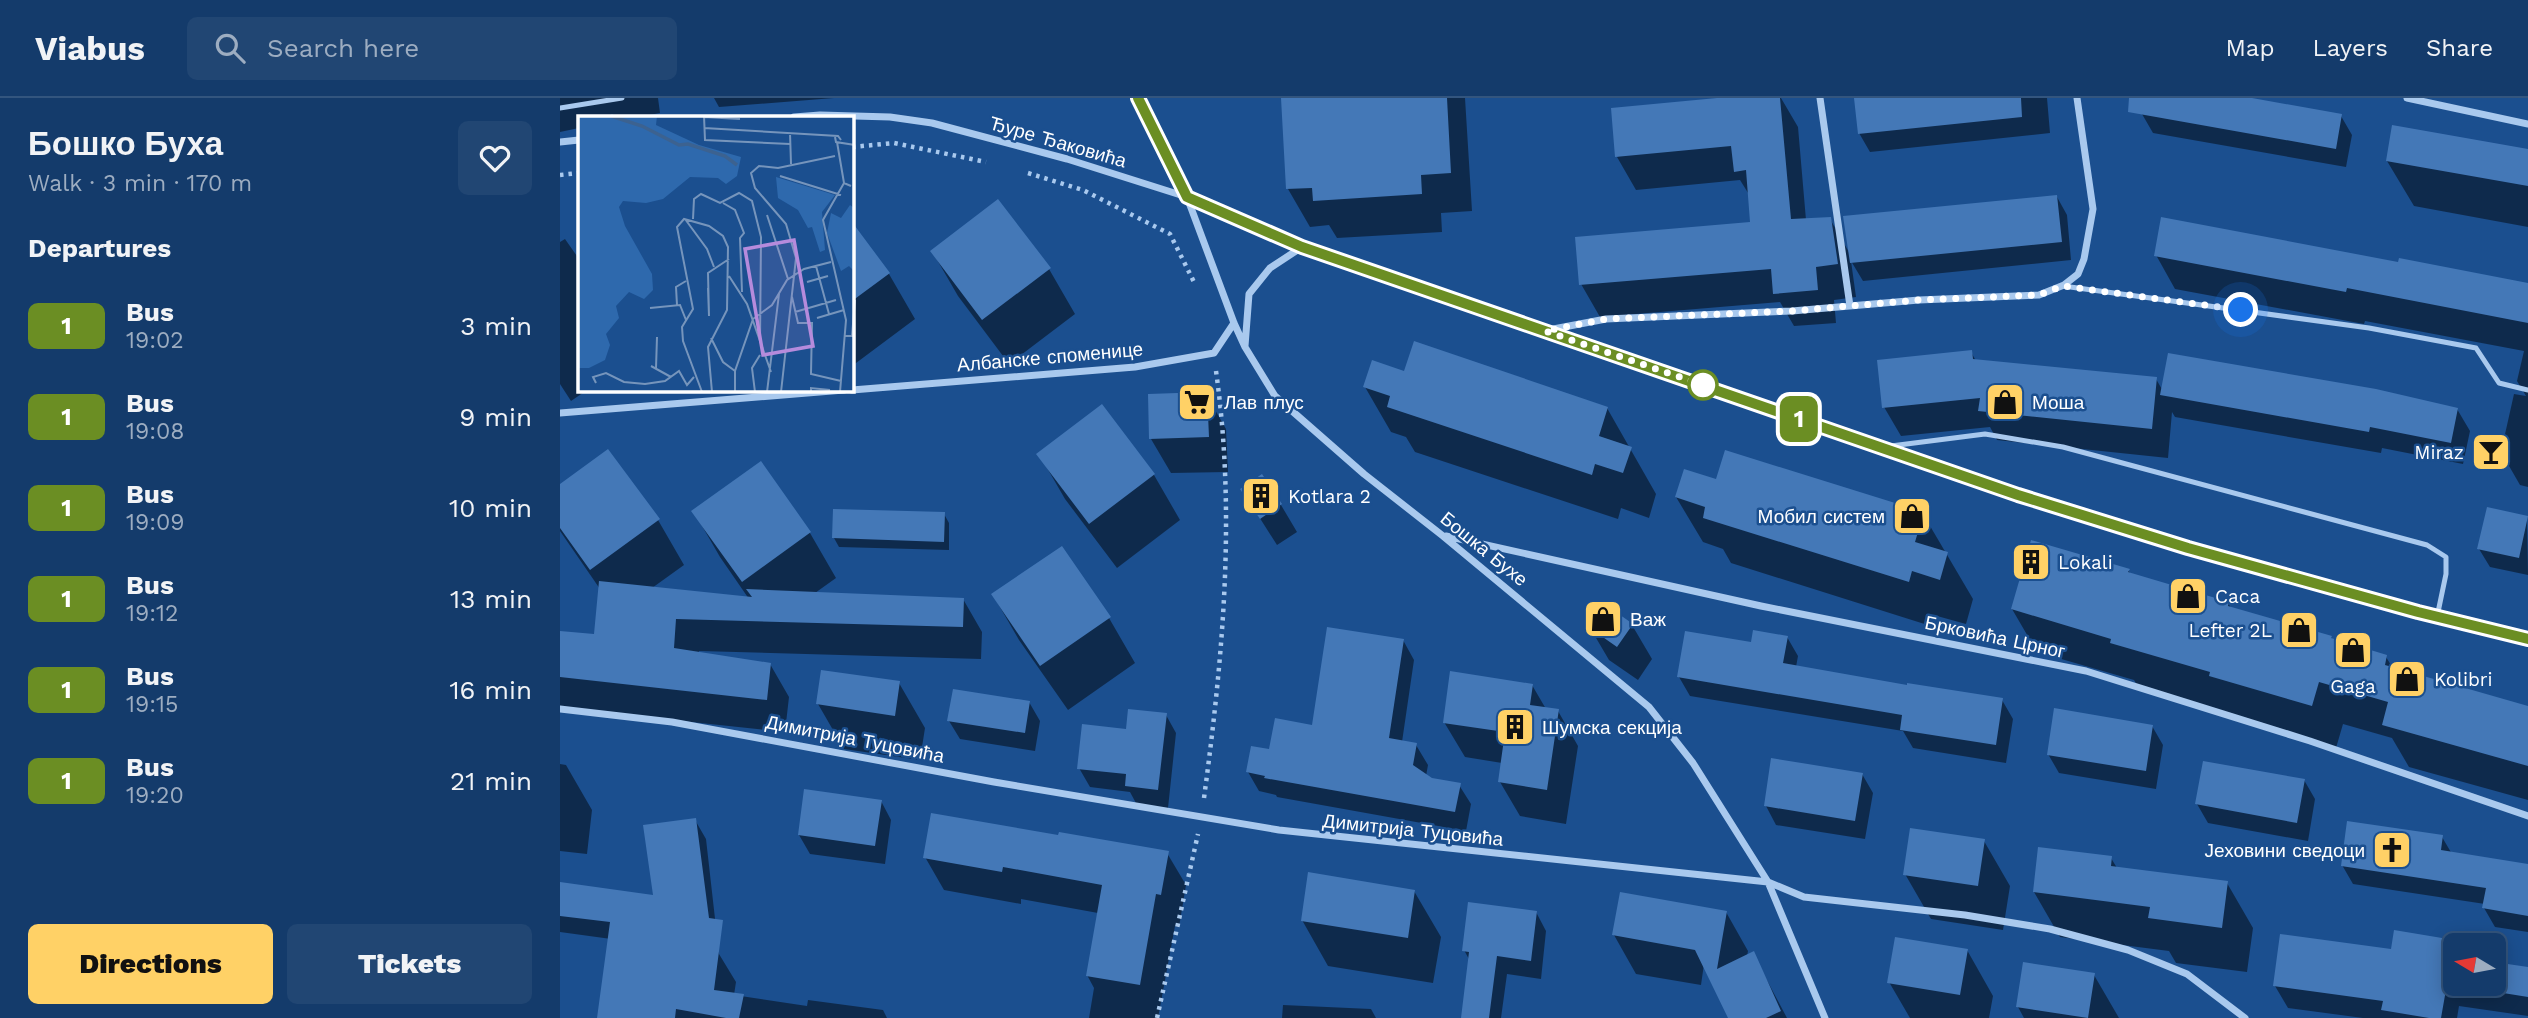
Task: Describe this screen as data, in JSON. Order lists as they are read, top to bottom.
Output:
{
  "streets": {
    "street": [
      "Ђуре Ђаковића",
      "Албанске споменице",
      "Бошка Бухе",
      "Брковића Црног",
      "Димитрија Туцовића"
    ]
  },
  "crossings": [
    ["Ђуре Ђаковића", "Бошка Бухе"],
    ["Бошка Бухе", "Брковића Црног"],
    ["Бошка Бухе", "Димитрија Туцовића"]
  ],
  "places": {
    "supermarket": ["Лав плус"],
    "shop": [
      "Моша",
      "Мобил систем",
      "Caca",
      "Важ",
      "Lefter 2L",
      "Gaga",
      "Kolibri"
    ],
    "bar": ["Miraz"],
    "building": ["Kotlara 2", "Lokali", "Шумска секција"],
    "church": ["Јеховини сведоци"]
  },
  "lines": ["bus line 1"],
  "north": "left",
  "page": {
    "header": "Viabus",
    "search": "Search here",
    "nav": ["Map", "Layers", "Share"],
    "heading": [
      ["Бошко Буха", "Walk · 3 min · 170 m"],
      "Departures"
    ],
    "on_map": "1",
    "list": [
      {
        "mark": "1",
        "name": "Bus",
        "note": "19:02",
        "value": "3 min"
      },
      {
        "mark": "1",
        "name": "Bus",
        "note": "19:08",
        "value": "9 min"
      },
      {
        "mark": "1",
        "name": "Bus",
        "note": "19:09",
        "value": "10 min"
      },
      {
        "mark": "1",
        "name": "Bus",
        "note": "19:12",
        "value": "13 min"
      },
      {
        "mark": "1",
        "name": "Bus",
        "note": "19:15",
        "value": "16 min"
      },
      {
        "mark": "1",
        "name": "Bus",
        "note": "19:20",
        "value": "21 min"
      }
    ],
    "buttons": ["Directions", "Tickets"]
  }
}
